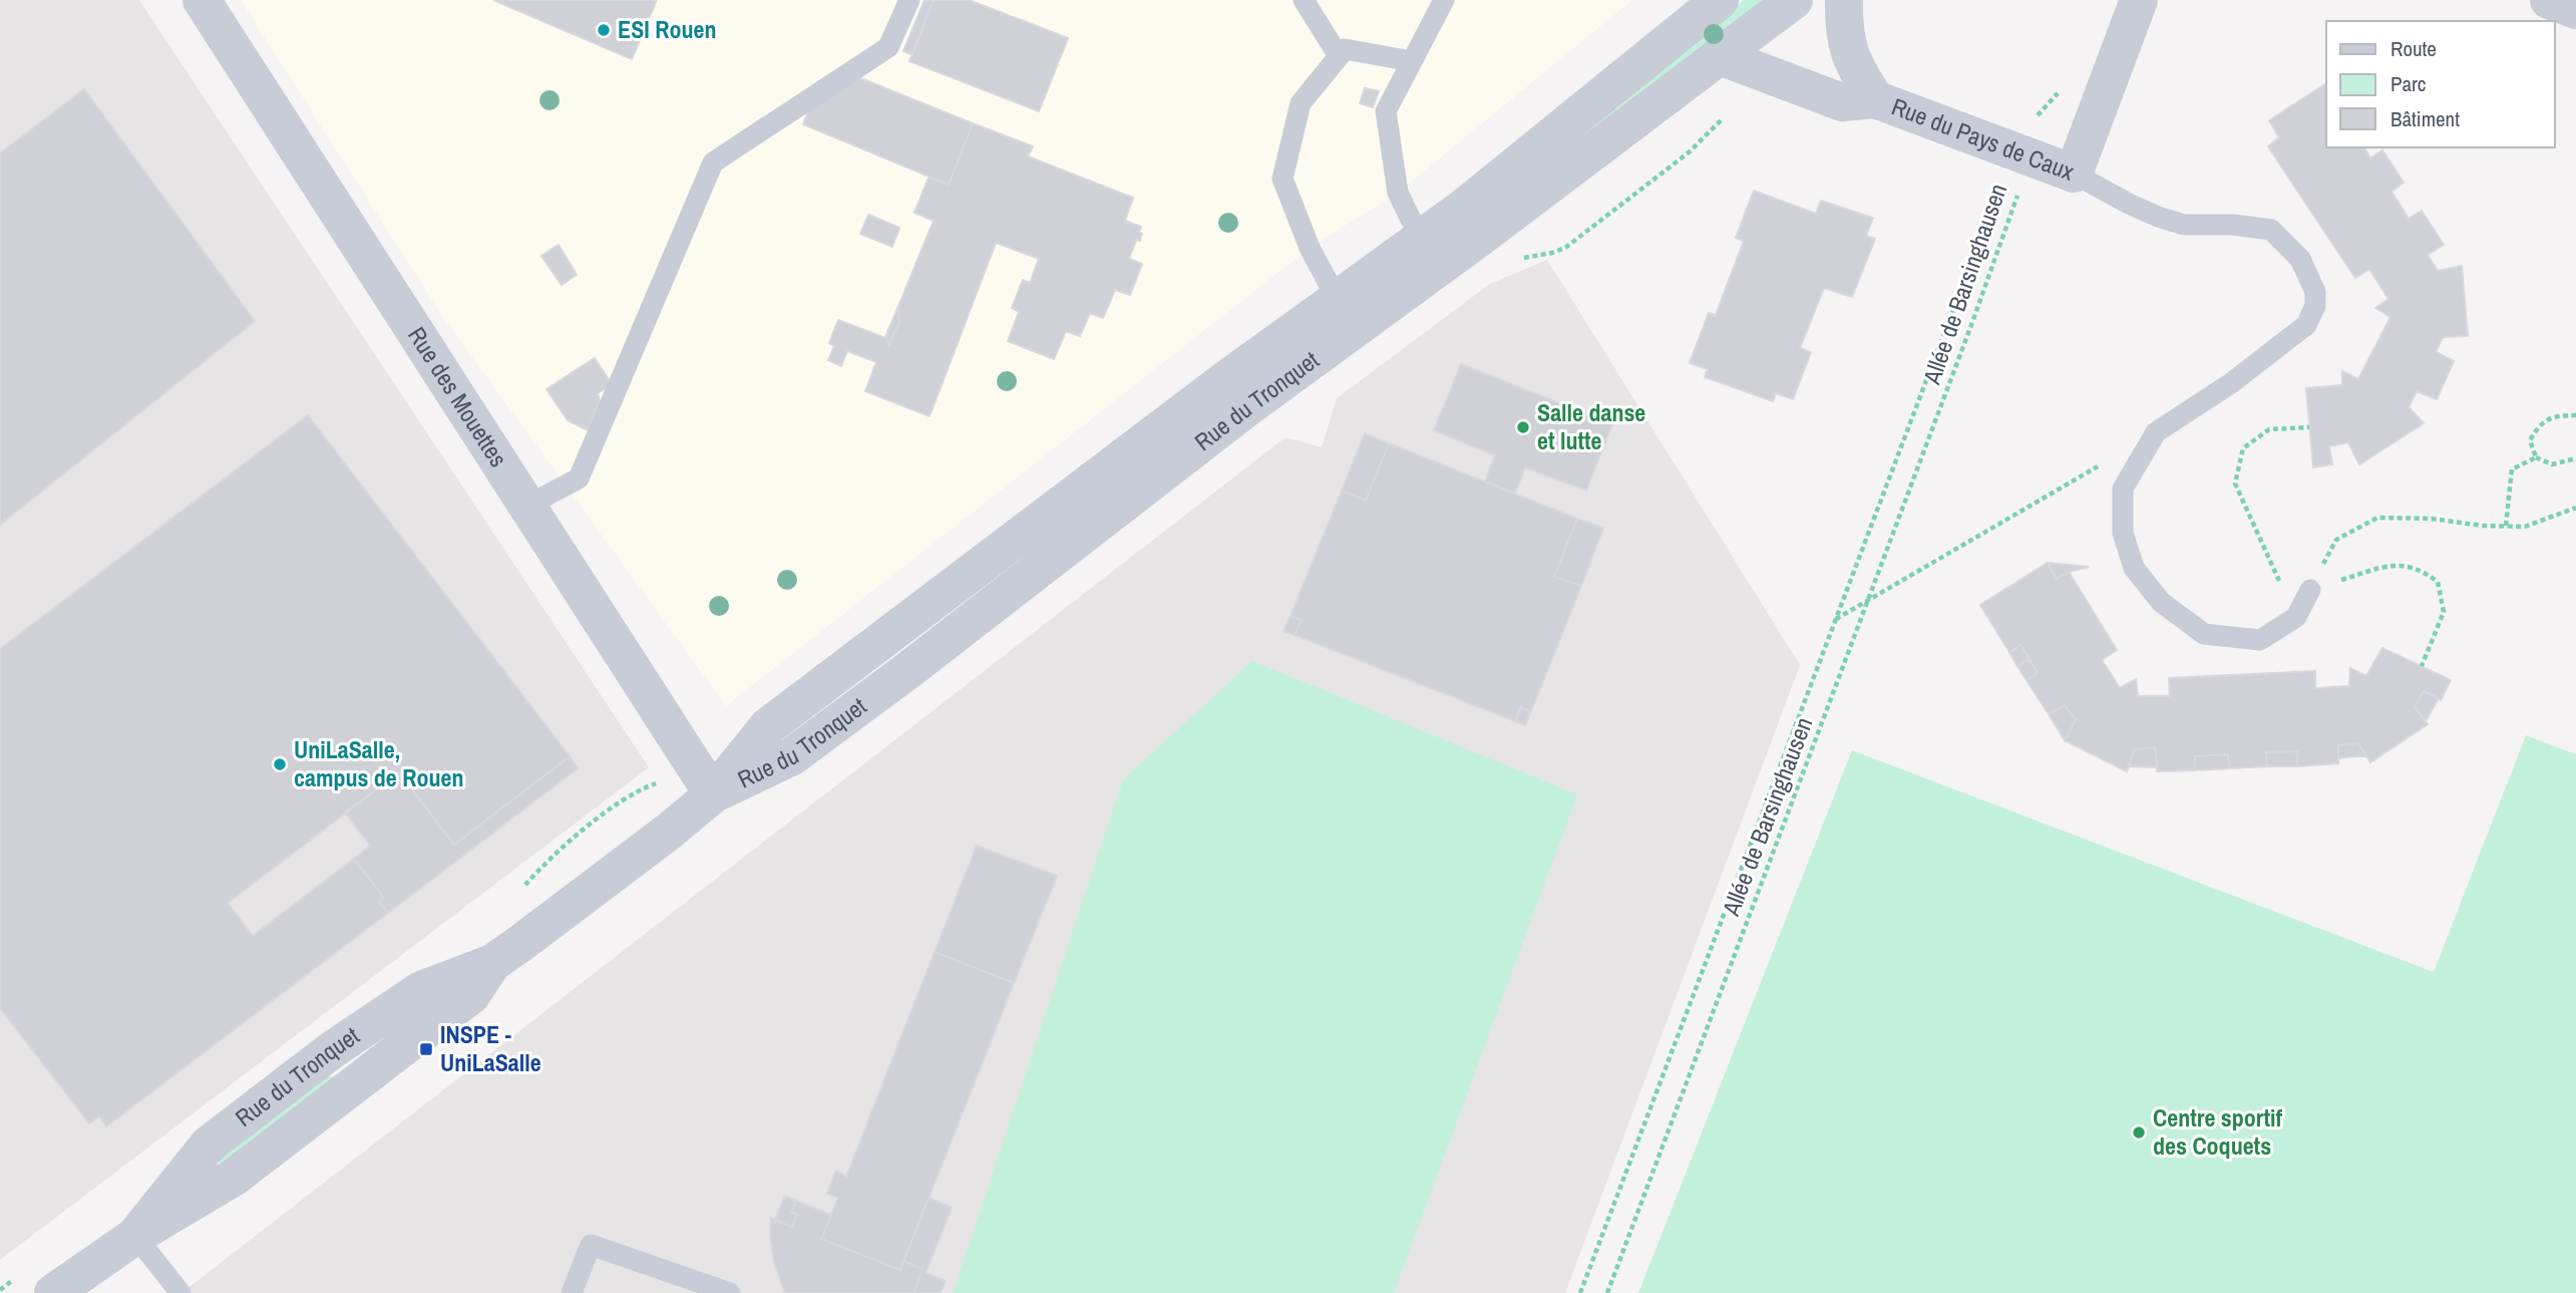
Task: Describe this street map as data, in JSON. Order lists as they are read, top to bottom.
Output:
{
  "streets": {
    "street": ["Rue du Pays de Caux", "Rue des Mouettes", "Rue du Tronquet"],
    "path": ["Allée de Barsinghausen"]
  },
  "crossings": [
    ["Rue du Pays de Caux", "Allée de Barsinghausen"],
    ["Rue du Pays de Caux", "Rue du Tronquet"],
    ["Rue des Mouettes", "Rue du Tronquet"]
  ],
  "places": {
    "other": [
      "ESI Rouen",
      "Salle danse et lutte",
      "UniLaSalle, campus de Rouen",
      "Centre sportif des Coquets"
    ],
    "transit": ["INSPE - UniLaSalle"]
  },
  "legend": ["Route", "Parc", "Bâtiment"]
}
